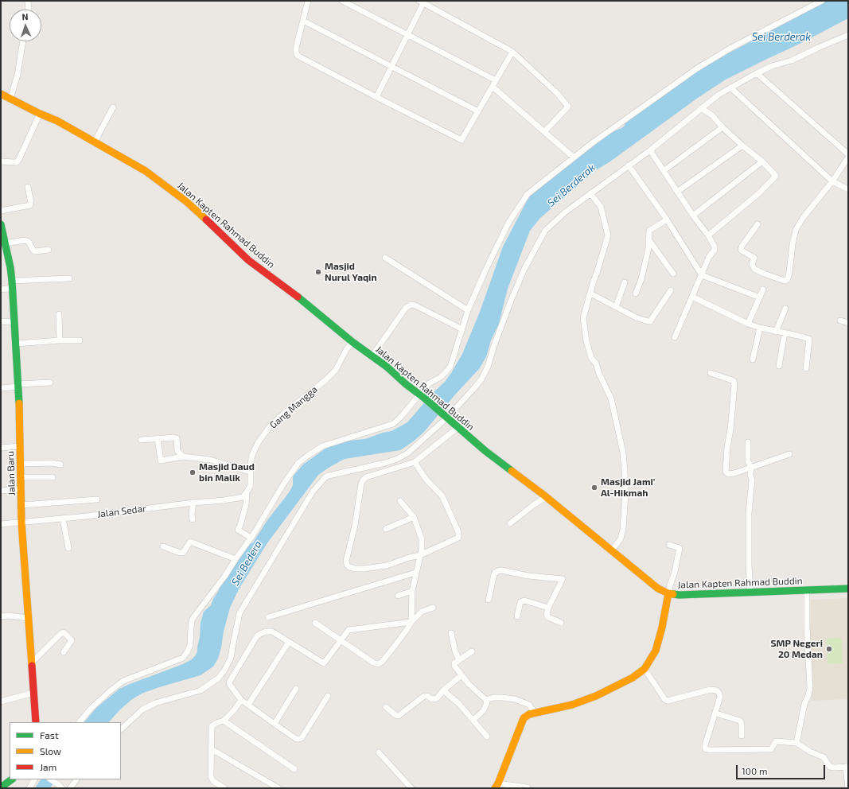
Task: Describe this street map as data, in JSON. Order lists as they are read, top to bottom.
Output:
{
  "streets": {
    "main road": ["Jalan Kapten Rahmad Buddin", "Jalan Baru"],
    "street": ["Gang Mangga", "Jalan Sedar"]
  },
  "crossings": [
    ["Jalan Kapten Rahmad Buddin", "Gang Mangga"],
    ["Gang Mangga", "Jalan Sedar"],
    ["Jalan Baru", "Jalan Sedar"]
  ],
  "water": ["Sei Berderak", "Sei Bedera"],
  "places": [
    "Masjid Nurul Yaqin",
    "Masjid Daud bin Malik",
    "Masjid Jami' Al-Hikmah",
    "SMP Negeri 20 Medan"
  ],
  "legend": ["Fast", "Slow", "Jam"],
  "scale_bar": "100 m",
  "north": "top"
}
